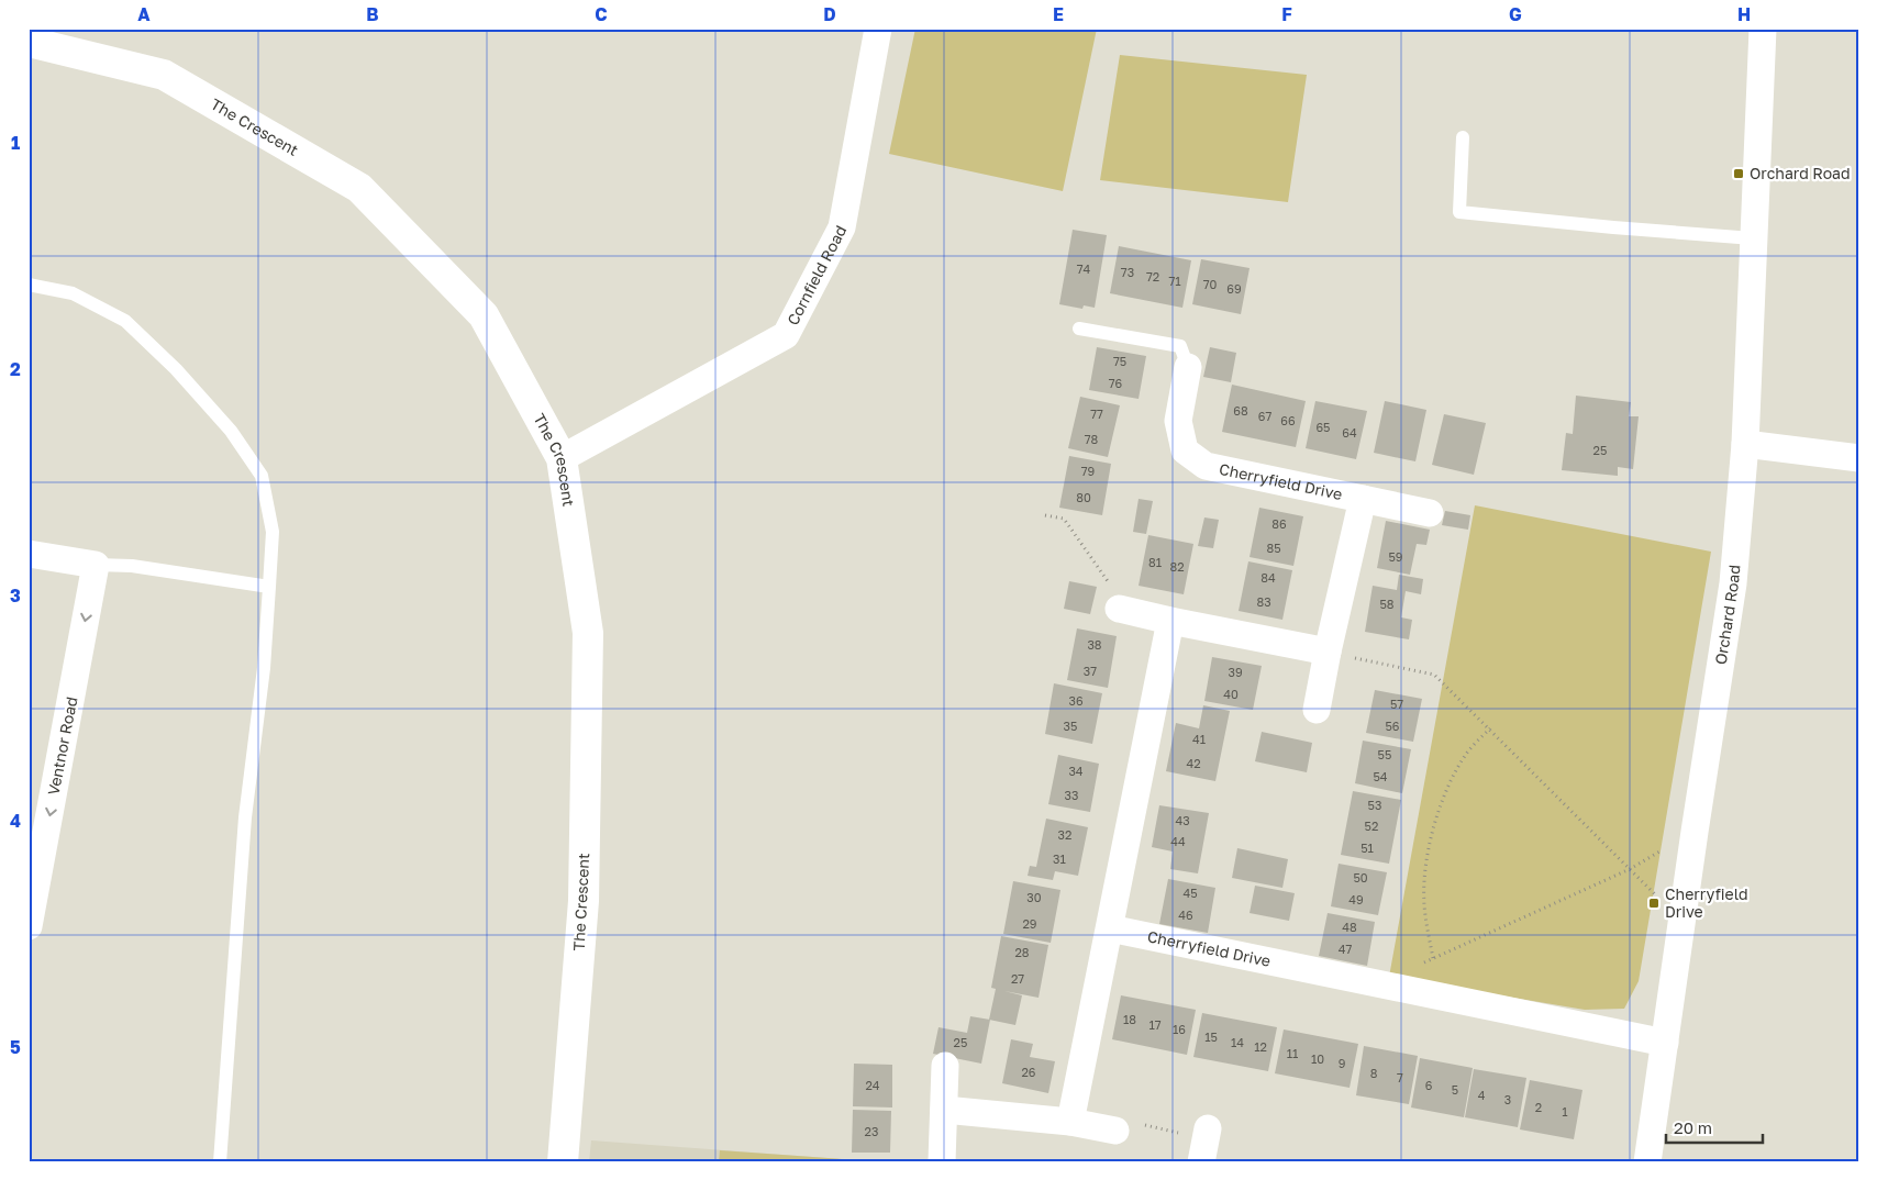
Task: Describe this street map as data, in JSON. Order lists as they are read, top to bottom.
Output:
{
  "streets": {
    "street": [
      "The Crescent",
      "Cornfield Road",
      "Cherryfield Drive",
      "Orchard Road",
      "Ventnor Road"
    ]
  },
  "crossings": [
    ["The Crescent", "Cornfield Road"],
    ["Cherryfield Drive", "Orchard Road"]
  ],
  "one_way": ["Ventnor Road"],
  "places": {
    "transit": ["Orchard Road", "Cherryfield Drive"]
  },
  "house_numbers": [
    "74",
    "73",
    "72",
    "71",
    "70",
    "69",
    "75",
    "76",
    "68",
    "77",
    "67",
    "66",
    "65",
    "64",
    "78",
    "25",
    "79",
    "80",
    "86",
    "85",
    "59",
    "81",
    "82",
    "84",
    "83",
    "58",
    "38",
    "37",
    "39",
    "40",
    "36",
    "57",
    "35",
    "56",
    "41",
    "55",
    "42",
    "34",
    "54",
    "33",
    "53",
    "43",
    "52",
    "32",
    "44",
    "51",
    "31",
    "50",
    "45",
    "30",
    "49",
    "46",
    "29",
    "48",
    "47",
    "28",
    "27",
    "18",
    "17",
    "16",
    "15",
    "25",
    "14",
    "12",
    "11",
    "10",
    "9",
    "26",
    "8",
    "7",
    "24",
    "6",
    "5",
    "4",
    "3",
    "2",
    "1",
    "23"
  ],
  "scale_bar": "20 m",
  "grid": {
    "columns": [
      "A",
      "B",
      "C",
      "D",
      "E",
      "F",
      "G",
      "H"
    ],
    "rows": [
      "1",
      "2",
      "3",
      "4",
      "5"
    ]
  }
}
